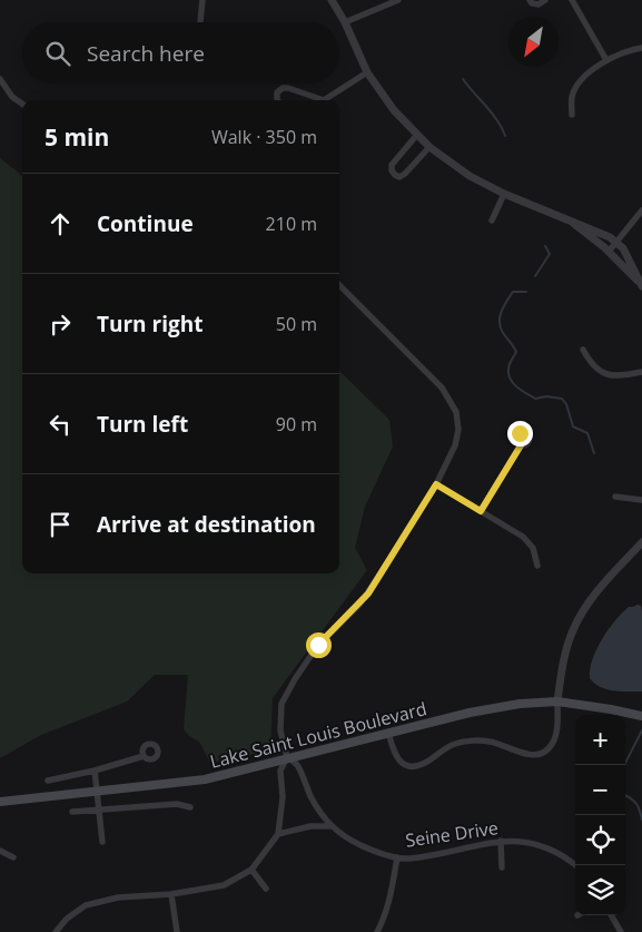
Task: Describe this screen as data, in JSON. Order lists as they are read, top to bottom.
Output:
{
  "streets": {
    "main road": ["Lake Saint Louis Boulevard"],
    "street": ["Seine Drive"]
  },
  "crossings": [
    ["Lake Saint Louis Boulevard", "Seine Drive"]
  ],
  "north": "bottom left",
  "page": {
    "search": "Search here",
    "heading": ["5 min", "Walk · 350 m"],
    "list": [
      ["Continue", "210 m"],
      ["Turn right", "50 m"],
      ["Turn left", "90 m"],
      "Arrive at destination"
    ],
    "map_buttons": ["+", "−"]
  }
}
